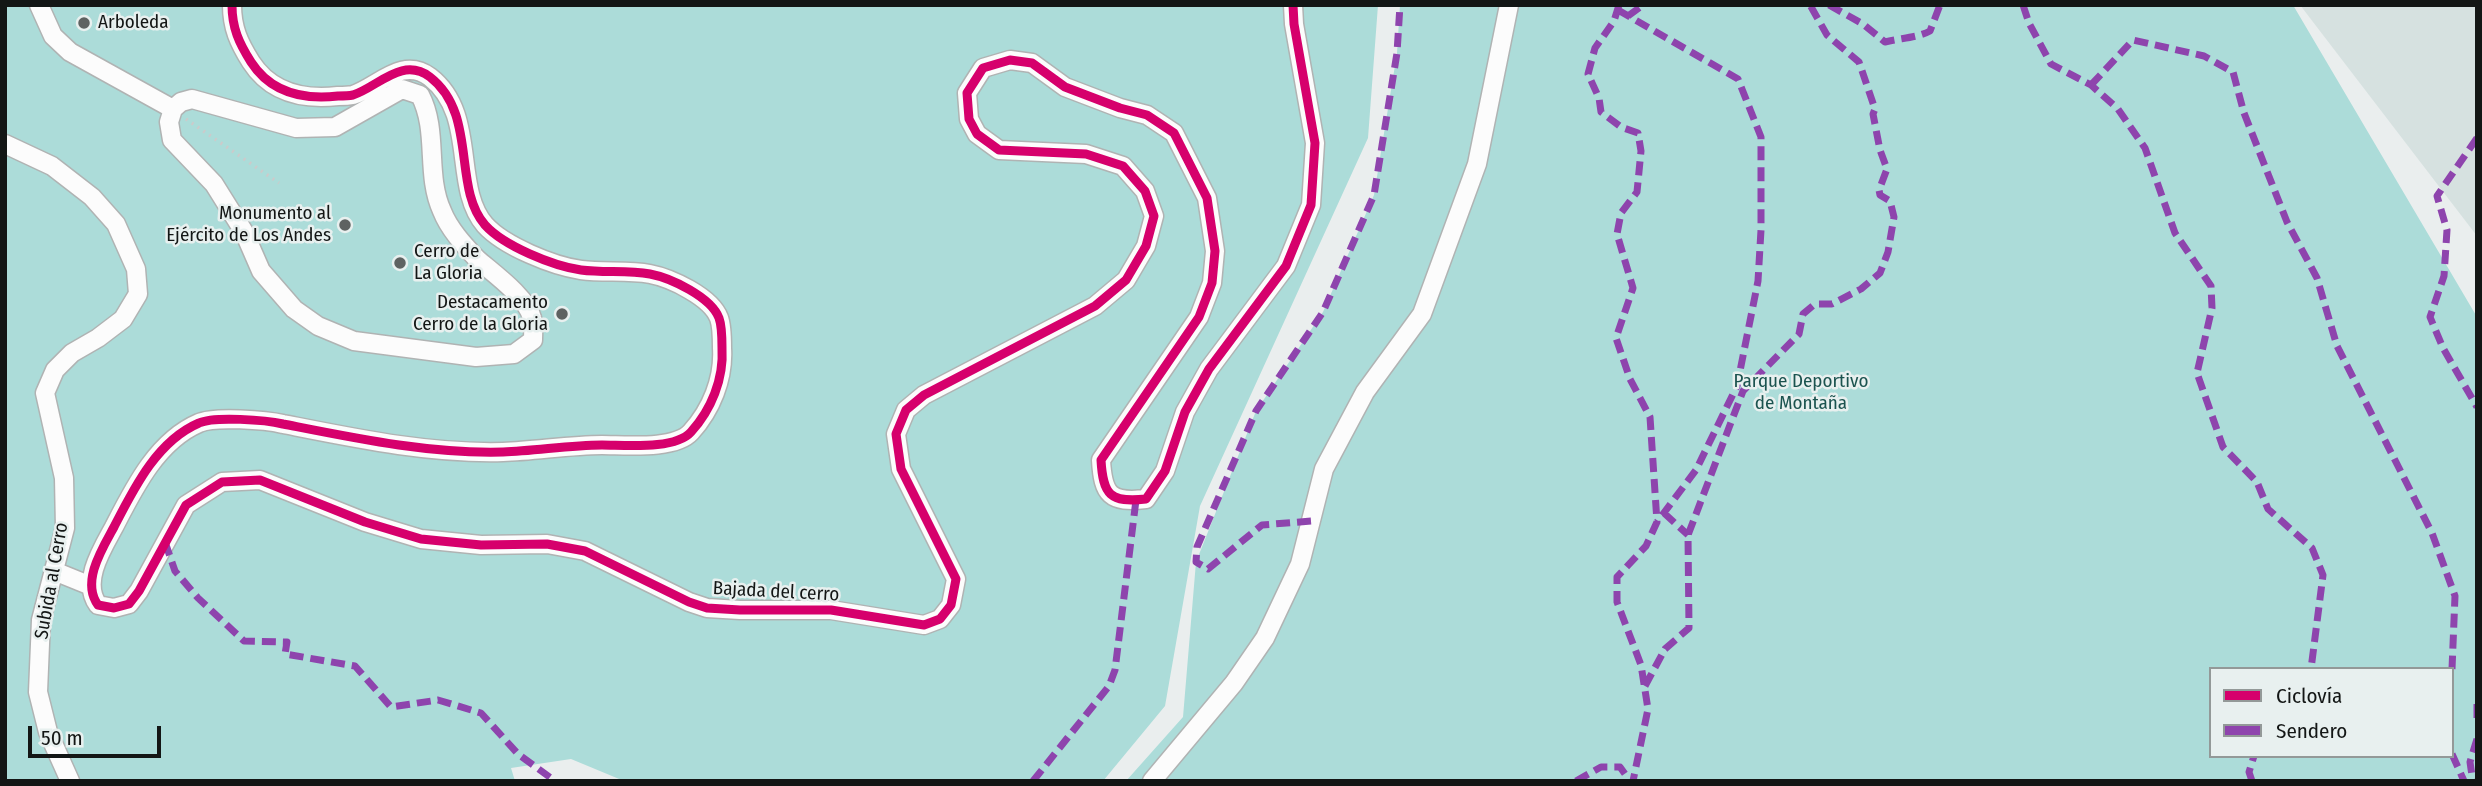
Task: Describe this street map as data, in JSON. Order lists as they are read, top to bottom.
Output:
{
  "streets": {
    "street": ["Subida al Cerro", "Bajada del cerro"]
  },
  "parks": ["Parque Deportivo de Montaña"],
  "places": [
    "Arboleda",
    "Monumento al Ejército de Los Andes",
    "Cerro de La Gloria",
    "Destacamento Cerro de la Gloria"
  ],
  "legend": ["Ciclovía", "Sendero"],
  "scale_bar": "50 m"
}
